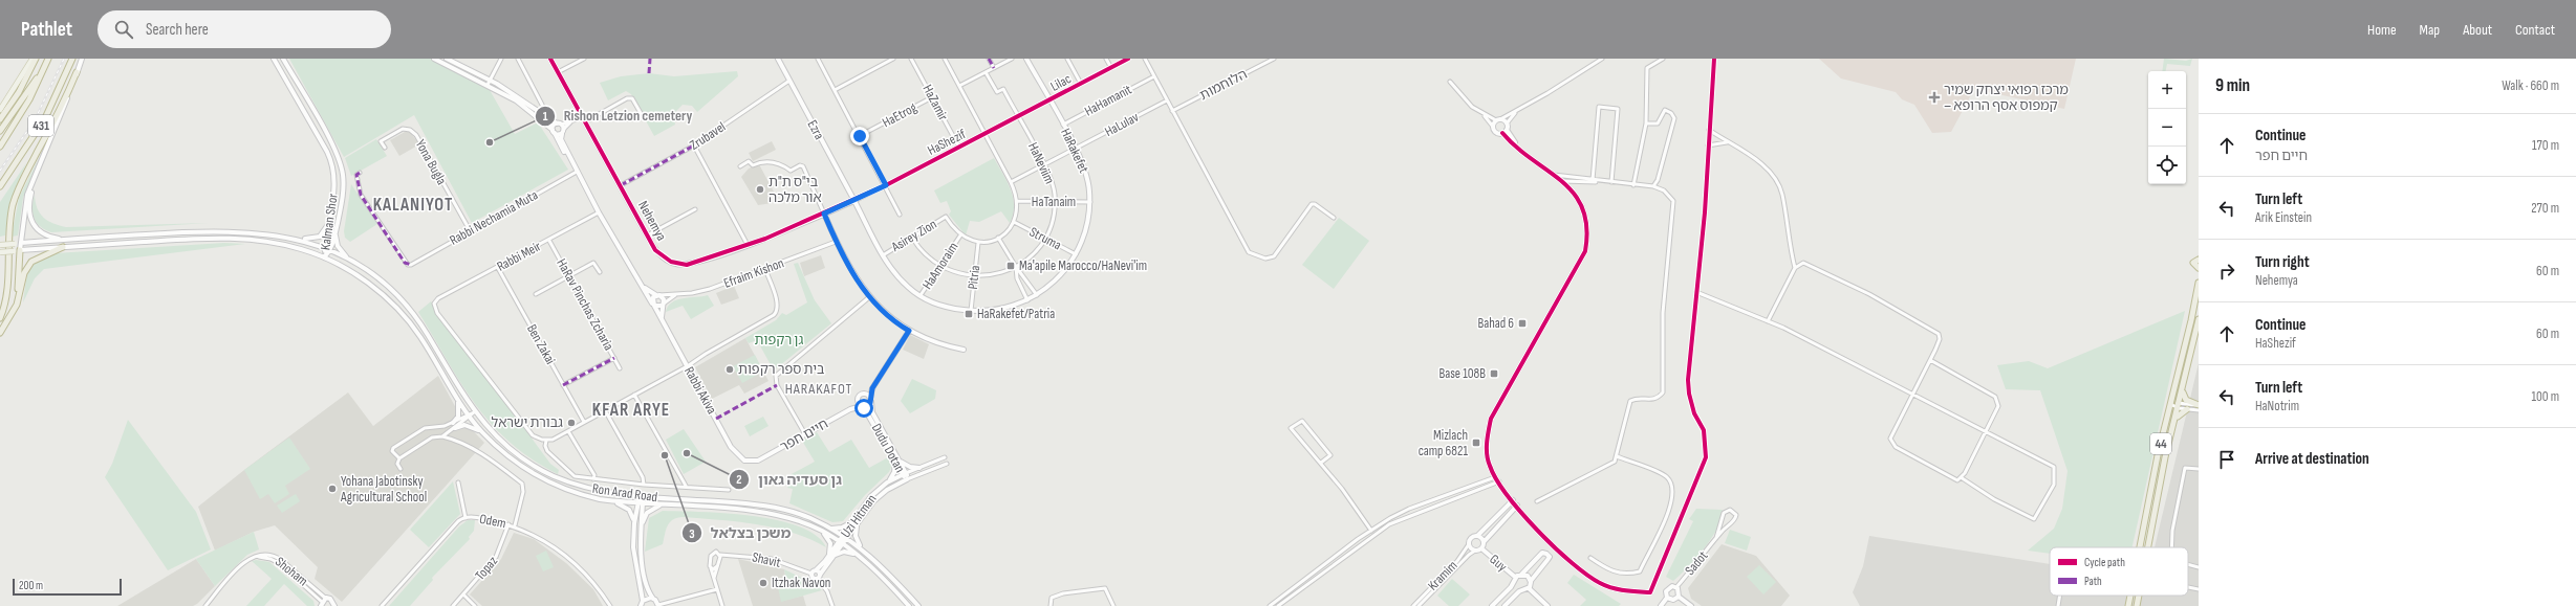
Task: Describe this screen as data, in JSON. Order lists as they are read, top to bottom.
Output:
{
  "streets": {
    "highway": ["431", "44"],
    "street": [
      "Lilac",
      "הלוחמות",
      "HaHamanit",
      "HaZamir",
      "HaEtrog",
      "HaLulav",
      "Ezra",
      "Zrubavel",
      "HaShezif",
      "HaRakefet",
      "Yona Bugla",
      "HaNeviim",
      "HaTanaim",
      "Rabbi Nechamia Muta",
      "Nehemya",
      "Kalman Shor",
      "Asirey Zion",
      "Struma",
      "Rabbi Meir",
      "HaAmoraim",
      "Efraim Kishon",
      "Pitria",
      "HaRav Pinchas Zcharia",
      "Ben Zakai",
      "Rabbi Akiva",
      "חיים חפר",
      "Dudu Dotan",
      "Ron Arad Road",
      "Uzi Hitman",
      "Odem",
      "Shavit",
      "Guy",
      "Sadot",
      "Topaz",
      "Shoham",
      "Kramim"
    ]
  },
  "crossings": [
    ["Lilac", "HaShezif"],
    ["Lilac", "HaRakefet"],
    ["HaHamanit", "HaRakefet"],
    ["HaZamir", "HaEtrog"],
    ["HaZamir", "HaShezif"],
    ["HaLulav", "HaRakefet"],
    ["HaLulav", "HaNeviim"],
    ["Ezra", "Zrubavel"],
    ["Ezra", "HaShezif"],
    ["Ezra", "HaRakefet"],
    ["Ezra", "Nehemya"],
    ["Zrubavel", "Nehemya"],
    ["HaShezif", "HaRakefet"],
    ["HaShezif", "HaNeviim"],
    ["HaShezif", "Nehemya"],
    ["HaRakefet", "HaTanaim"],
    ["HaRakefet", "Nehemya"],
    ["HaRakefet", "Asirey Zion"],
    ["HaRakefet", "Struma"],
    ["HaRakefet", "HaAmoraim"],
    ["HaRakefet", "Pitria"],
    ["Yona Bugla", "Rabbi Nechamia Muta"],
    ["HaNeviim", "HaTanaim"],
    ["HaNeviim", "Asirey Zion"],
    ["HaNeviim", "Struma"],
    ["HaNeviim", "HaAmoraim"],
    ["HaNeviim", "Pitria"],
    ["Rabbi Nechamia Muta", "Rabbi Akiva"],
    ["Kalman Shor", "Ron Arad Road"],
    ["Asirey Zion", "HaAmoraim"],
    ["Rabbi Meir", "HaRav Pinchas Zcharia"],
    ["Rabbi Meir", "Ben Zakai"],
    ["Rabbi Meir", "Rabbi Akiva"],
    ["Efraim Kishon", "Rabbi Akiva"],
    ["Rabbi Akiva", "חיים חפר"],
    ["חיים חפר", "Dudu Dotan"],
    ["Dudu Dotan", "Uzi Hitman"],
    ["Ron Arad Road", "Uzi Hitman"],
    ["Odem", "Topaz"],
    ["Guy", "Kramim"]
  ],
  "districts": ["KALANIYOT", "HARAKAFOT", "KFAR ARYE"],
  "parks": ["גן רקפות"],
  "places": {
    "health": ["מרכז רפואי יצחק שמיר – קמפוס אסף הרופא"],
    "other": [
      "Rishon Letzion cemetery",
      "בי\"ס ת\"ת אור מלכה",
      "בית ספר רקפות",
      "גבורת ישראל",
      "גן סעדיה גאון",
      "משכן בצלאל",
      "Yohana Jabotinsky Agricultural School",
      "Itzhak Navon"
    ],
    "transit": [
      "Ma'apile Marocco/HaNevi'im",
      "HaRakefet/Patria",
      "Bahad 6",
      "Base 108B",
      "Mizlach camp 6821"
    ]
  },
  "legend": ["Cycle path", "Path"],
  "scale_bar": "200 m",
  "page": {
    "header": "Pathlet",
    "search": "Search here",
    "nav": [
      "Home",
      "Map",
      "About",
      "Contact"
    ],
    "heading": ["9 min", "Walk · 660 m"],
    "map_buttons": ["+", "−"],
    "list": [
      ["Continue", "חיים חפר", "170 m"],
      ["Turn left", "Arik Einstein", "270 m"],
      ["Turn right", "Nehemya", "60 m"],
      ["Continue", "HaShezif", "60 m"],
      ["Turn left", "HaNotrim", "100 m"],
      "Arrive at destination"
    ],
    "scale": "200 m"
  }
}
